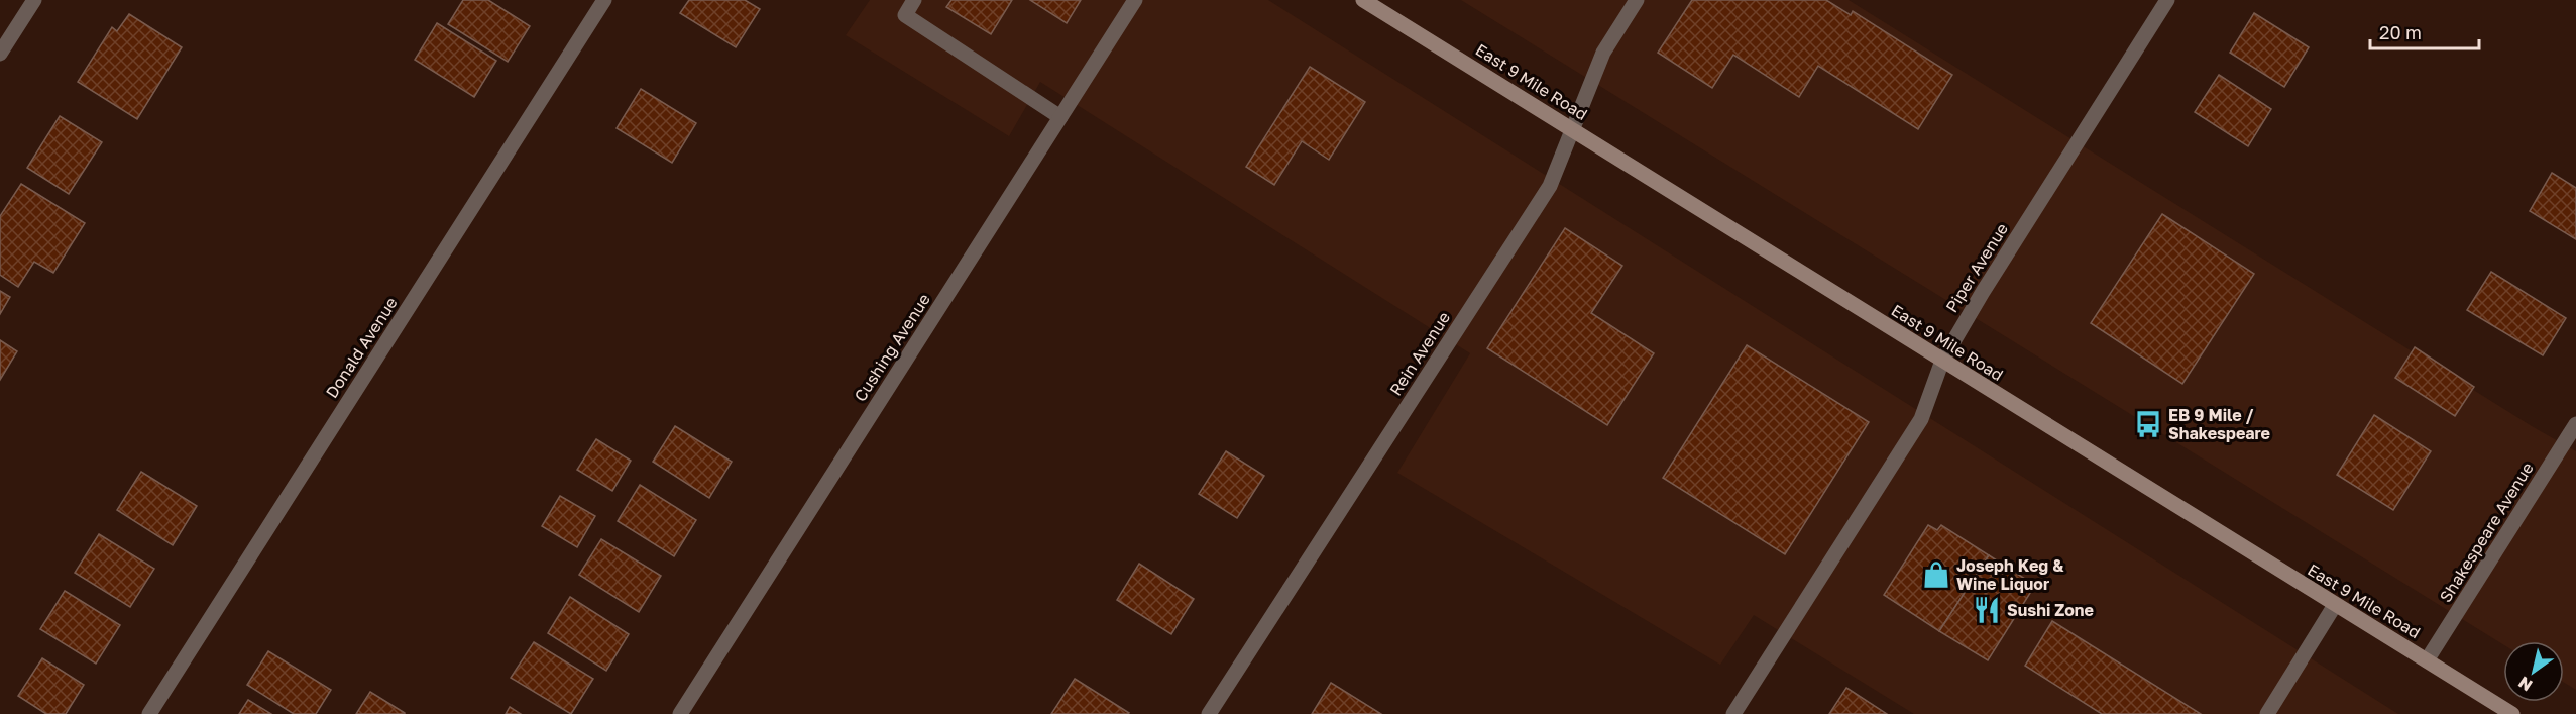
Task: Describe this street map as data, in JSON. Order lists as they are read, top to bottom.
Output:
{
  "streets": {
    "main road": ["East 9 Mile Road"],
    "street": [
      "Piper Avenue",
      "Donald Avenue",
      "Cushing Avenue",
      "Rein Avenue",
      "Shakespeare Avenue"
    ]
  },
  "crossings": [
    ["East 9 Mile Road", "Piper Avenue"],
    ["East 9 Mile Road", "Rein Avenue"],
    ["East 9 Mile Road", "Shakespeare Avenue"]
  ],
  "places": {
    "bus stop": ["EB 9 Mile / Shakespeare"],
    "shop": ["Joseph Keg & Wine Liquor"],
    "restaurant": ["Sushi Zone"]
  },
  "scale_bar": "20 m",
  "north": "bottom left"
}
